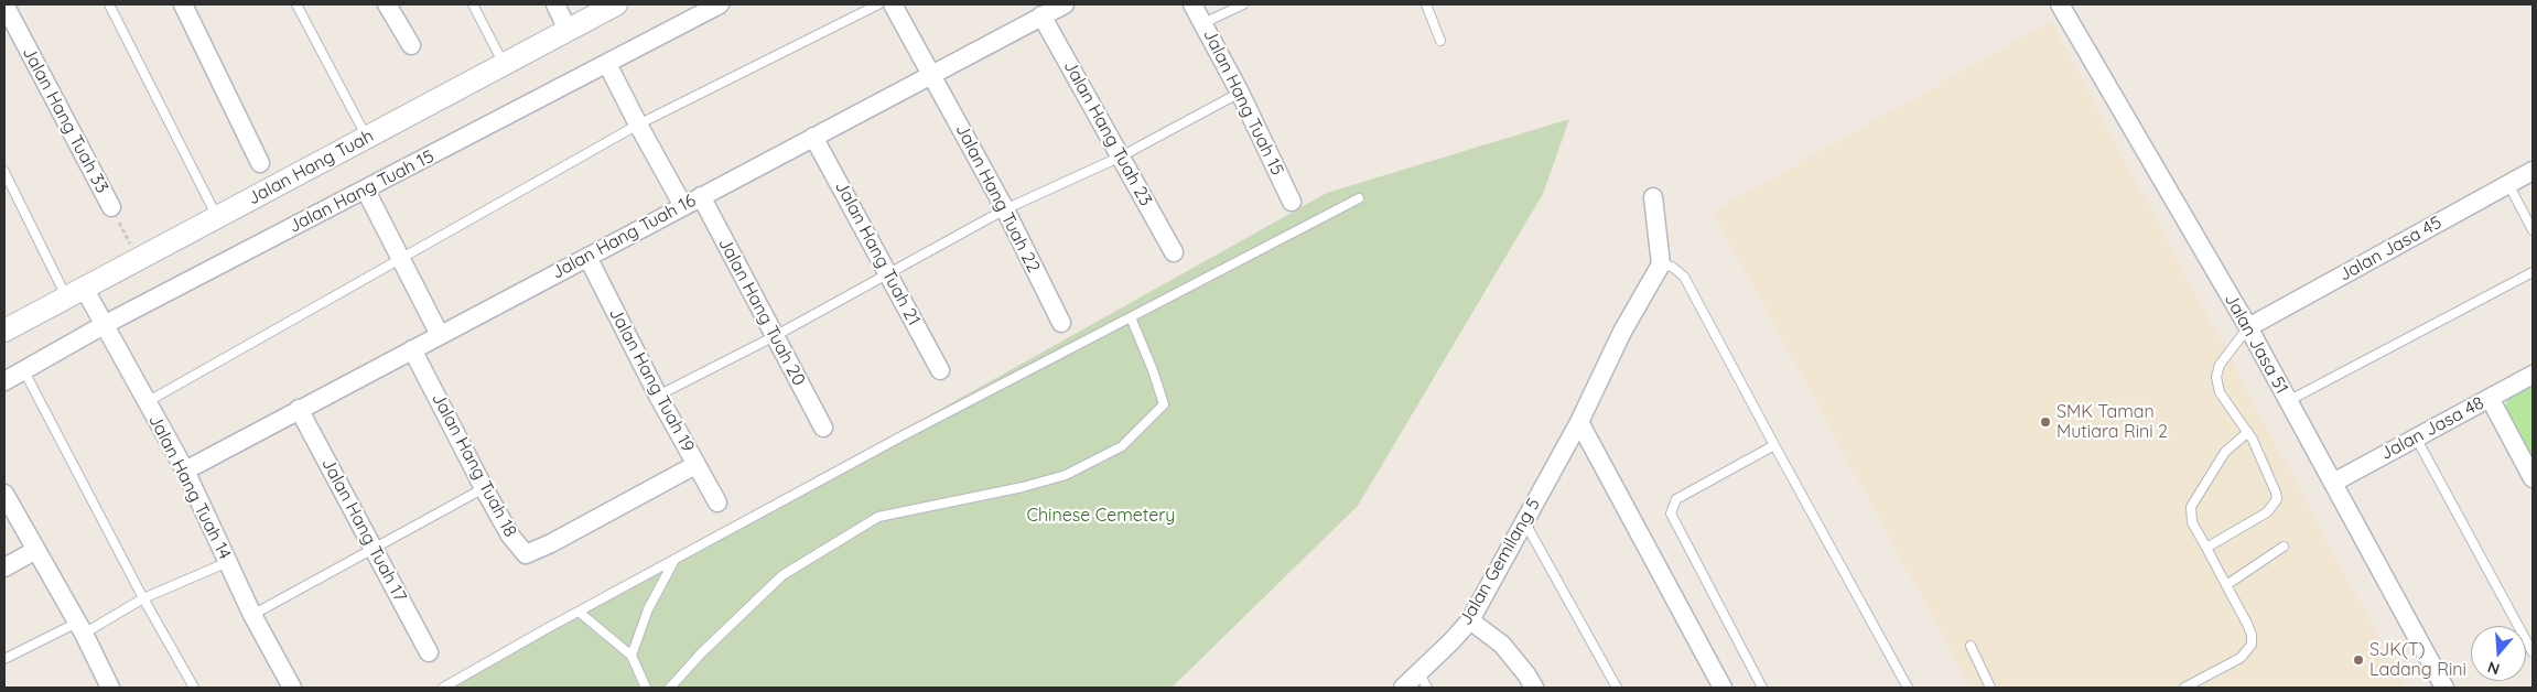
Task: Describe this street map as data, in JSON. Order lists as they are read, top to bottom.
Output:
{
  "streets": {
    "street": [
      "Jalan Hang Tuah 15",
      "Jalan Hang Tuah 33",
      "Jalan Hang Tuah 23",
      "Jalan Hang Tuah",
      "Jalan Hang Tuah 22",
      "Jalan Hang Tuah 16",
      "Jalan Jasa 45",
      "Jalan Hang Tuah 21",
      "Jalan Hang Tuah 20",
      "Jalan Jasa 51",
      "Jalan Hang Tuah 19",
      "Jalan Jasa 48",
      "Jalan Hang Tuah 18",
      "Jalan Hang Tuah 14",
      "Jalan Hang Tuah 17",
      "Jalan Gemilang 5"
    ]
  },
  "crossings": [
    ["Jalan Hang Tuah 15", "Jalan Hang Tuah 14"],
    ["Jalan Hang Tuah 23", "Jalan Hang Tuah 16"],
    ["Jalan Hang Tuah", "Jalan Hang Tuah 14"],
    ["Jalan Hang Tuah 22", "Jalan Hang Tuah 16"],
    ["Jalan Hang Tuah 16", "Jalan Hang Tuah 21"],
    ["Jalan Hang Tuah 16", "Jalan Hang Tuah 20"],
    ["Jalan Hang Tuah 16", "Jalan Hang Tuah 19"],
    ["Jalan Hang Tuah 16", "Jalan Hang Tuah 18"],
    ["Jalan Hang Tuah 16", "Jalan Hang Tuah 14"],
    ["Jalan Hang Tuah 16", "Jalan Hang Tuah 17"],
    ["Jalan Jasa 45", "Jalan Jasa 51"],
    ["Jalan Jasa 51", "Jalan Jasa 48"],
    ["Jalan Hang Tuah 19", "Jalan Hang Tuah 18"]
  ],
  "parks": ["Chinese Cemetery"],
  "places": ["SMK Taman Mutiara Rini 2", "SJK(T) Ladang Rini"],
  "north": "bottom"
}
